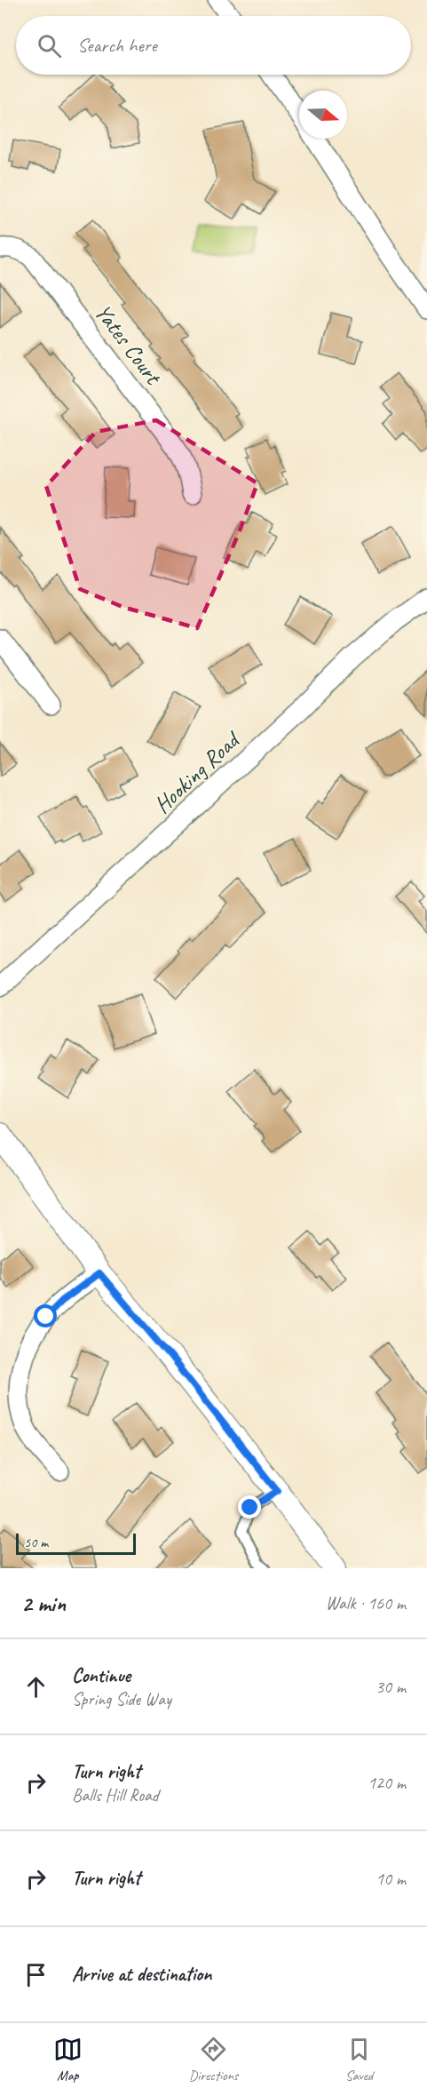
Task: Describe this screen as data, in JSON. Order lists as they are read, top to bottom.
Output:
{
  "streets": {
    "street": ["Yates Court", "Hooking Road"]
  },
  "scale_bar": "50 m",
  "north": "right",
  "page": {
    "search": "Search here",
    "scale": "50 m",
    "heading": ["2 min", "Walk · 160 m"],
    "list": [
      ["Continue", "Spring Side Way", "30 m"],
      ["Turn right", "Balls Hill Road", "120 m"],
      ["Turn right", "10 m"],
      "Arrive at destination"
    ],
    "nav": ["Map", "Directions", "Saved"]
  }
}
